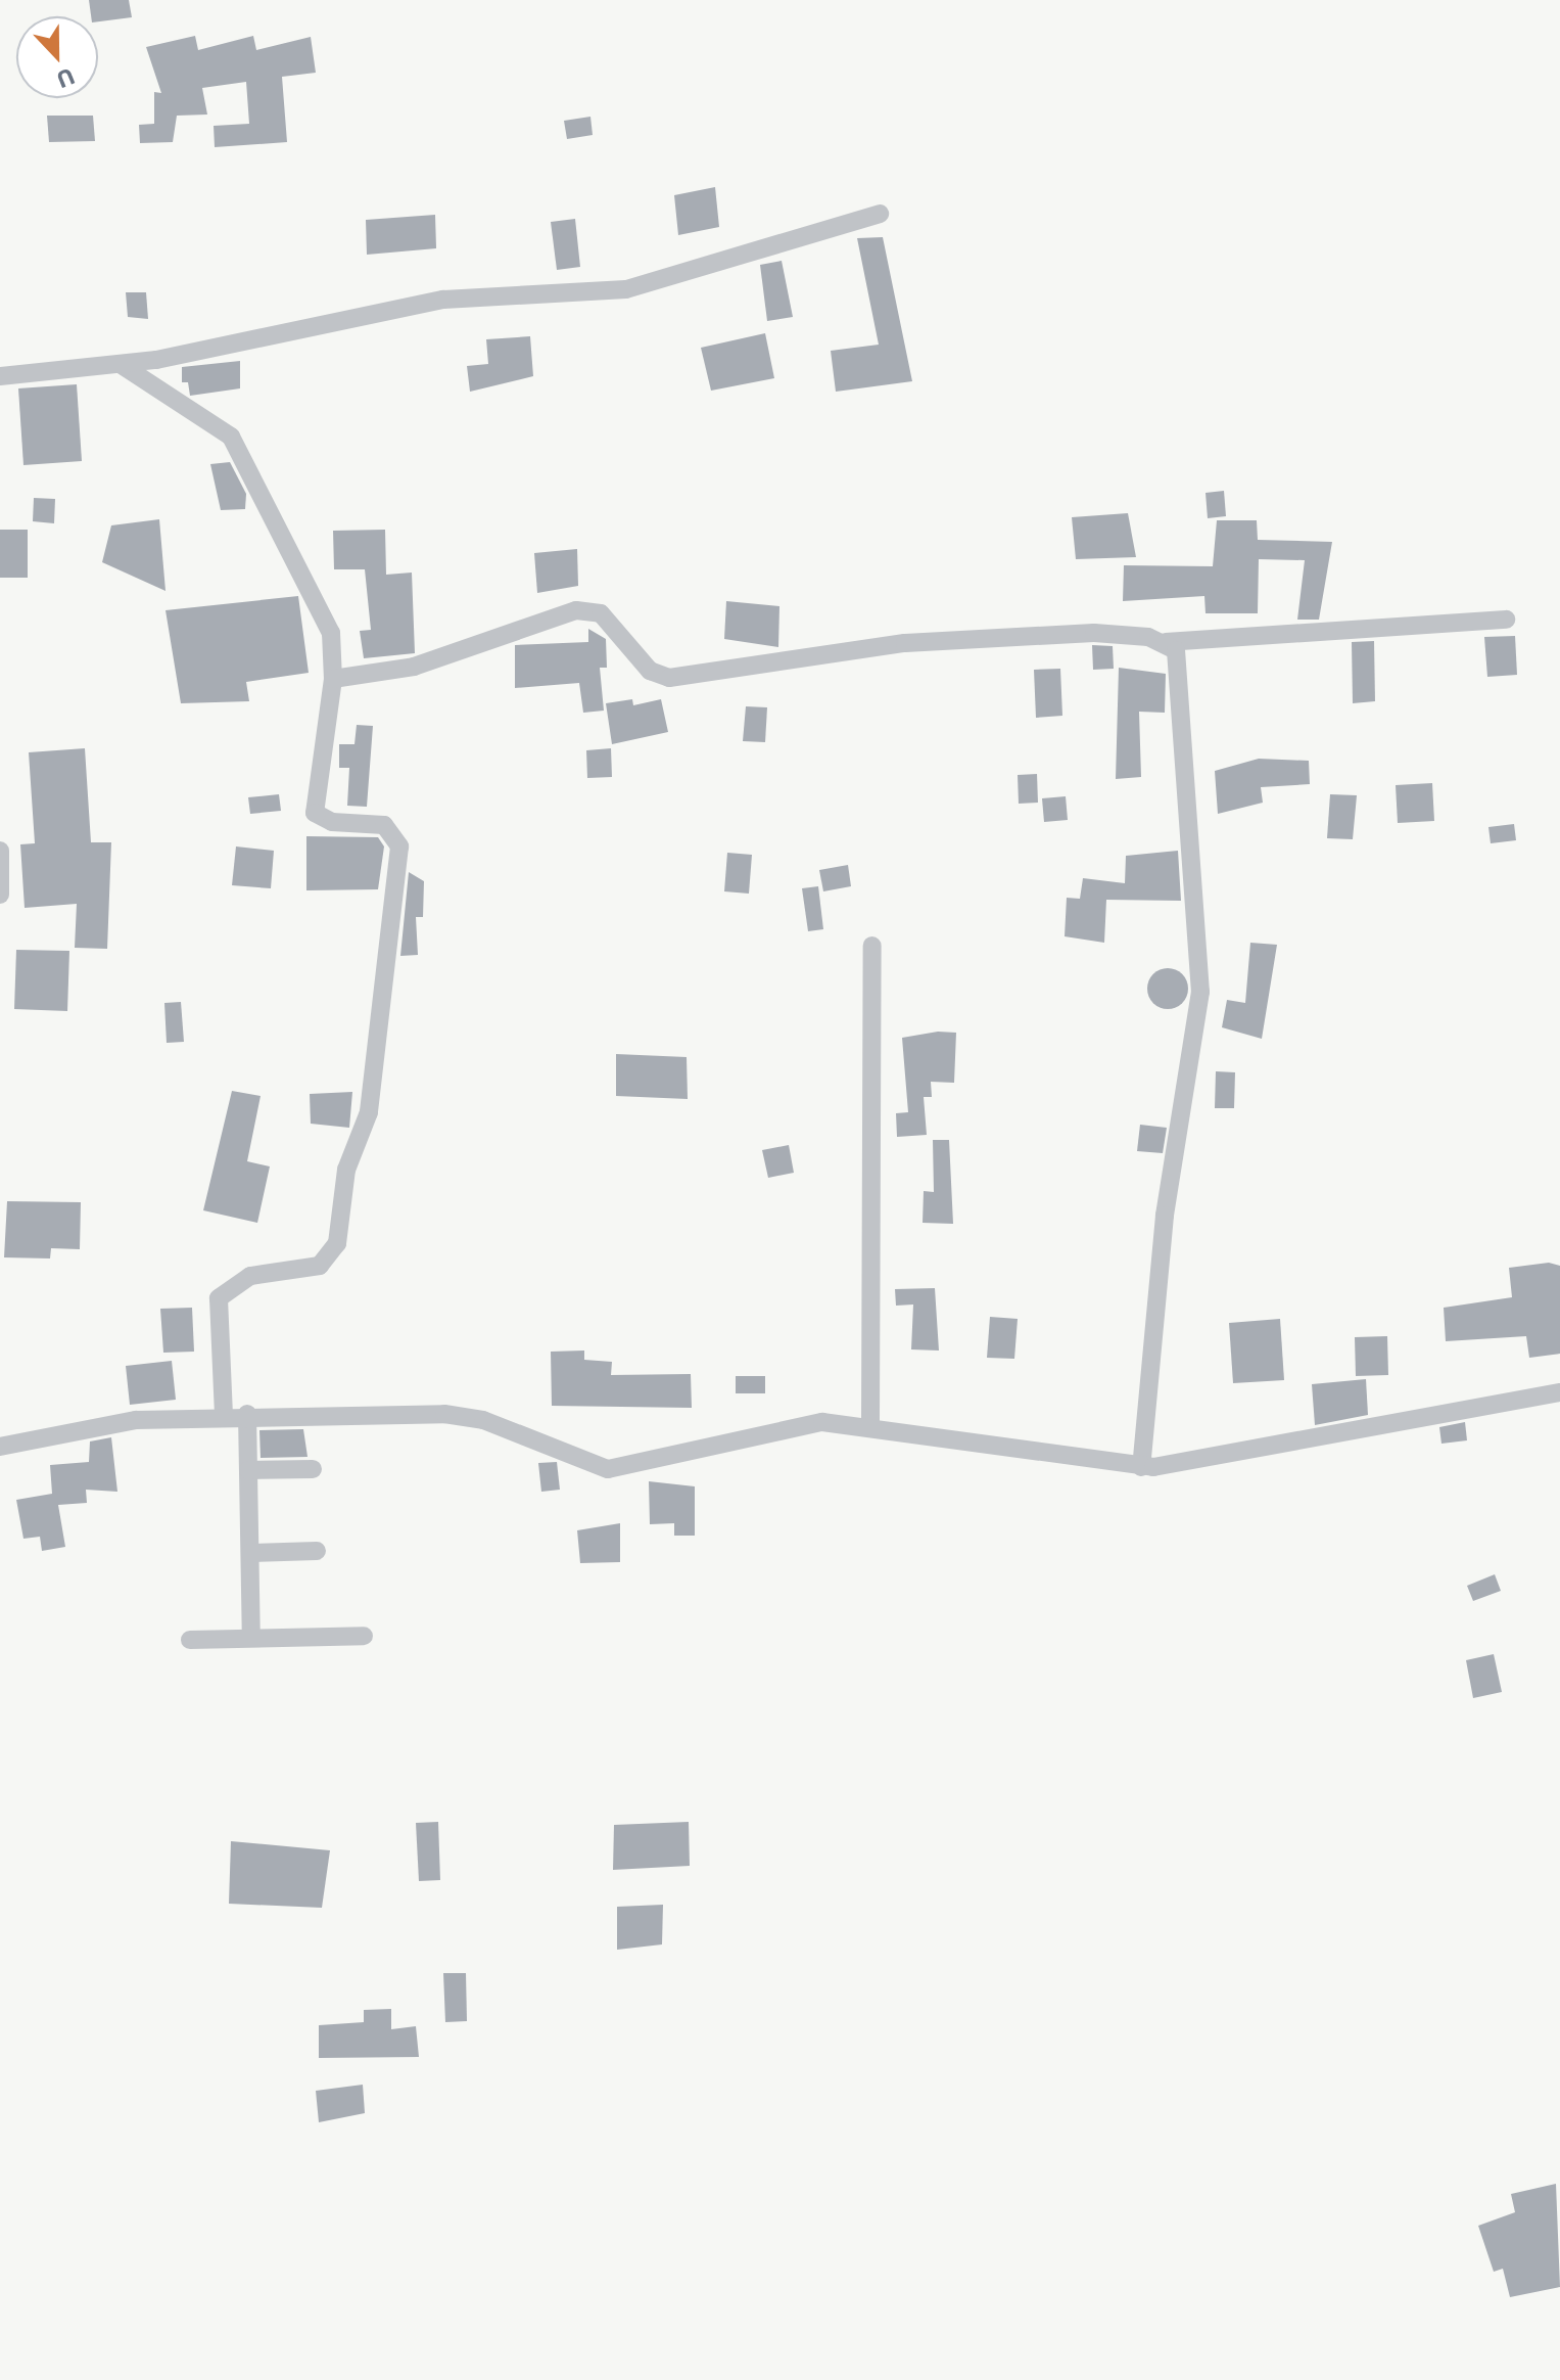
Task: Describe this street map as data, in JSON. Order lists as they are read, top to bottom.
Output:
{
  "north": "bottom"
}
